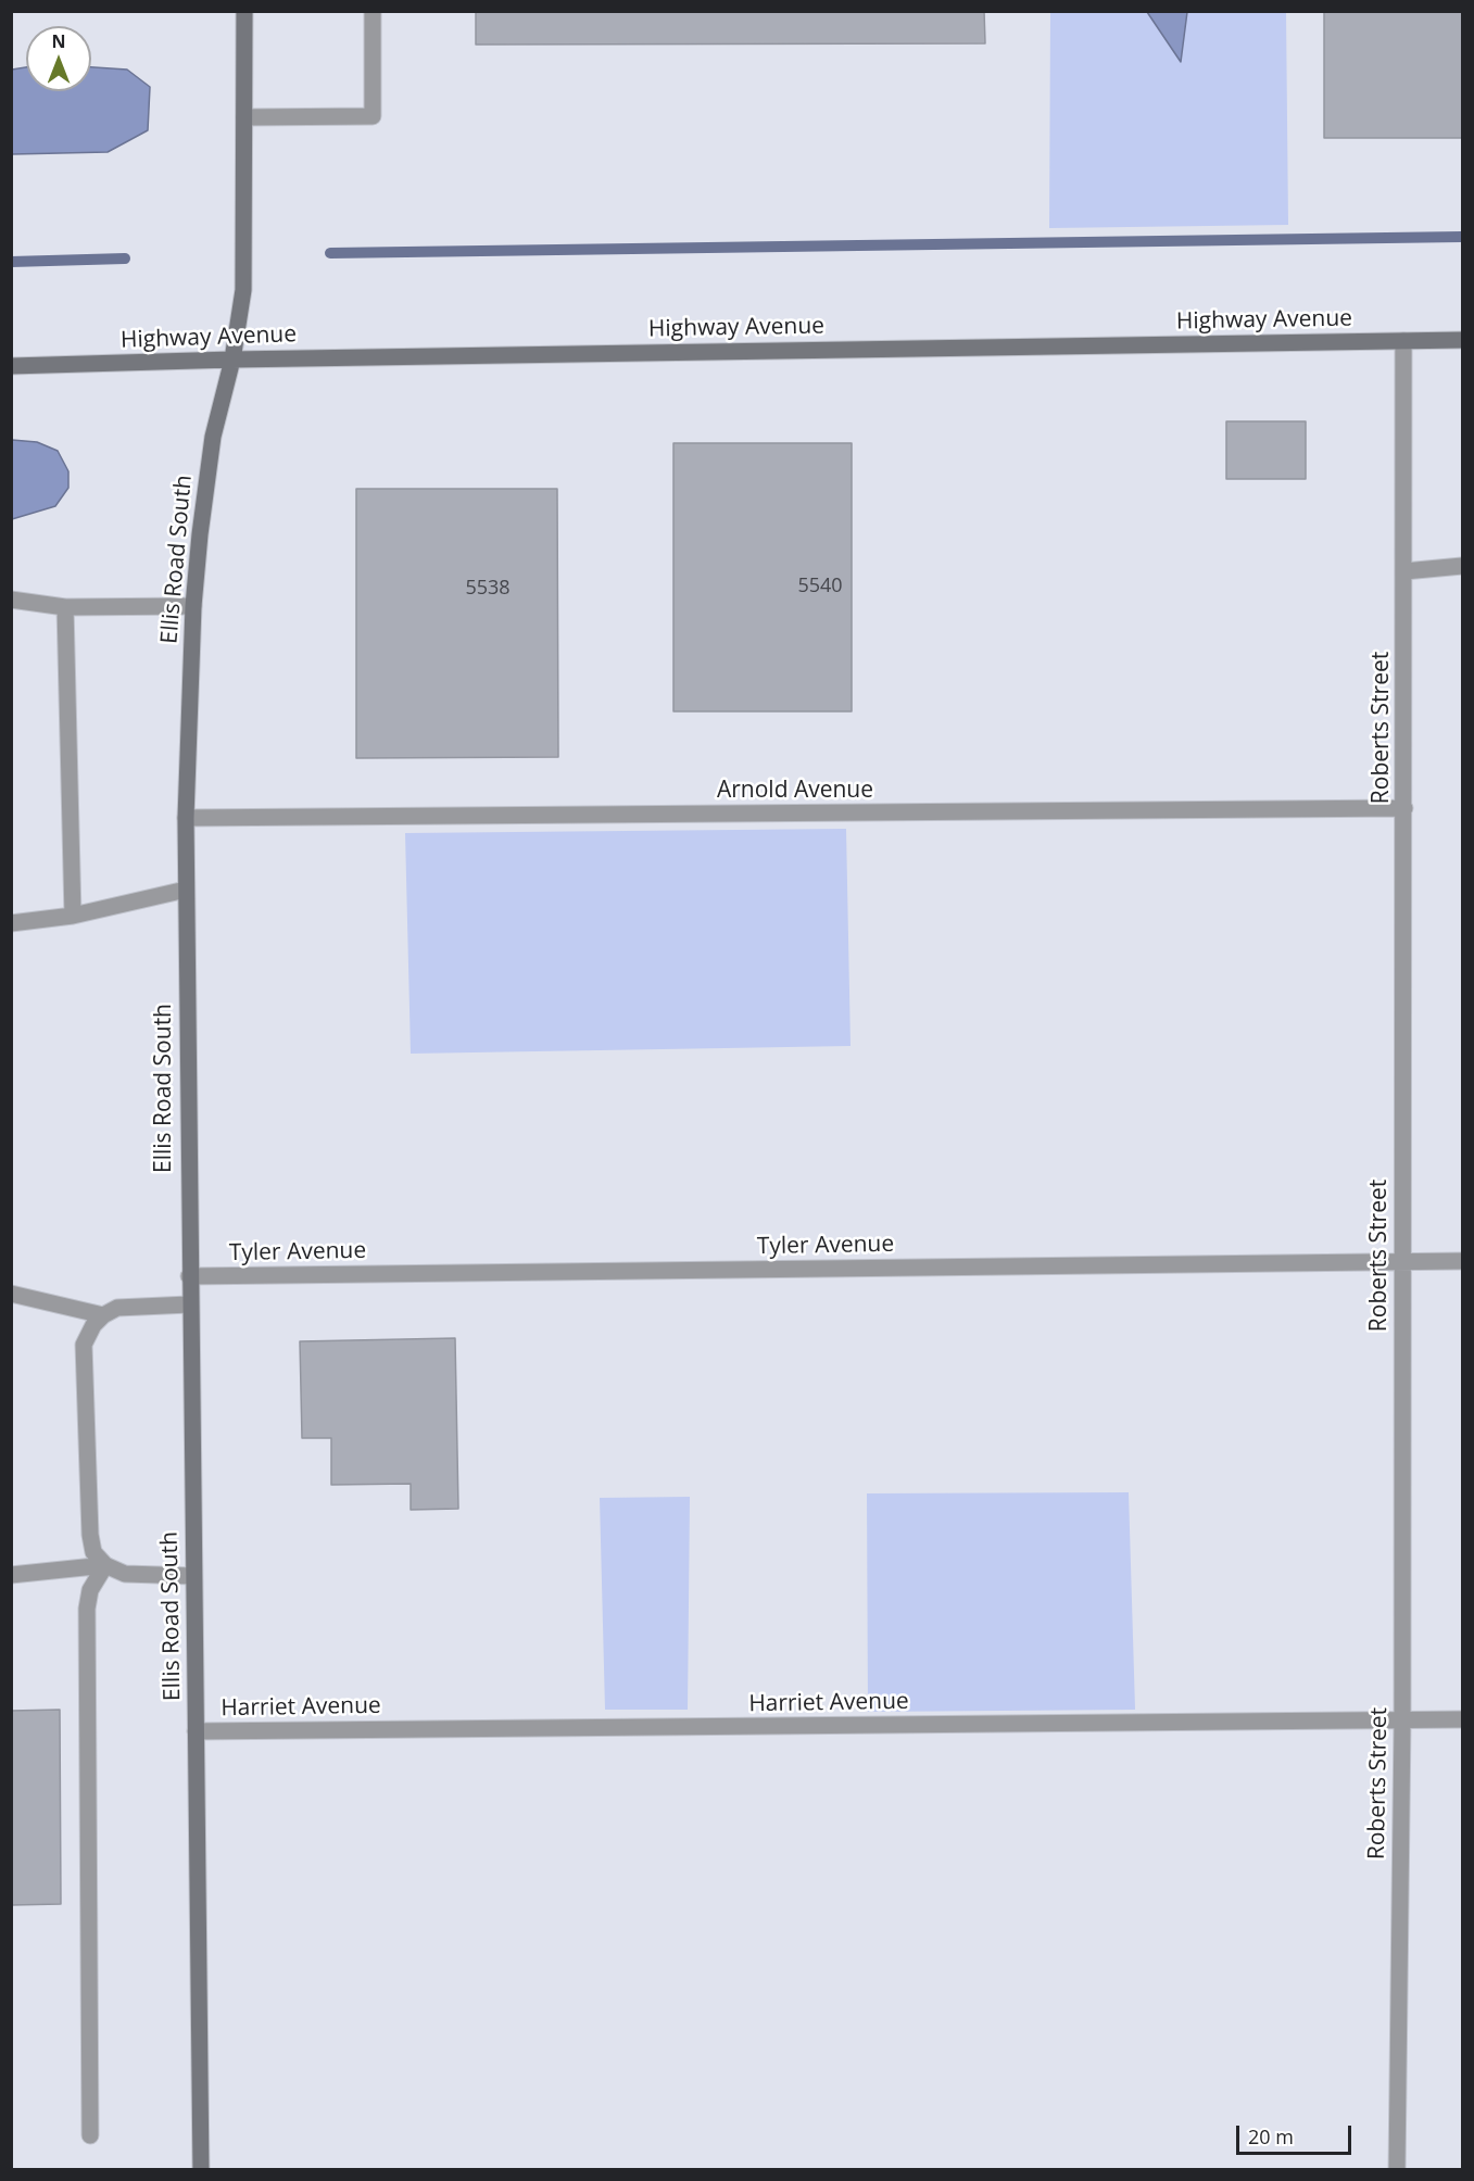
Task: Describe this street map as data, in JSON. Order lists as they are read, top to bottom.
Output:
{
  "streets": {
    "street": [
      "Highway Avenue",
      "Ellis Road South",
      "Roberts Street",
      "Arnold Avenue",
      "Tyler Avenue",
      "Harriet Avenue"
    ]
  },
  "crossings": [
    ["Highway Avenue", "Ellis Road South"],
    ["Highway Avenue", "Roberts Street"],
    ["Ellis Road South", "Arnold Avenue"],
    ["Ellis Road South", "Tyler Avenue"],
    ["Ellis Road South", "Harriet Avenue"],
    ["Roberts Street", "Arnold Avenue"],
    ["Roberts Street", "Tyler Avenue"],
    ["Roberts Street", "Harriet Avenue"]
  ],
  "house_numbers": ["5540", "5538"],
  "scale_bar": "20 m",
  "north": "top"
}
